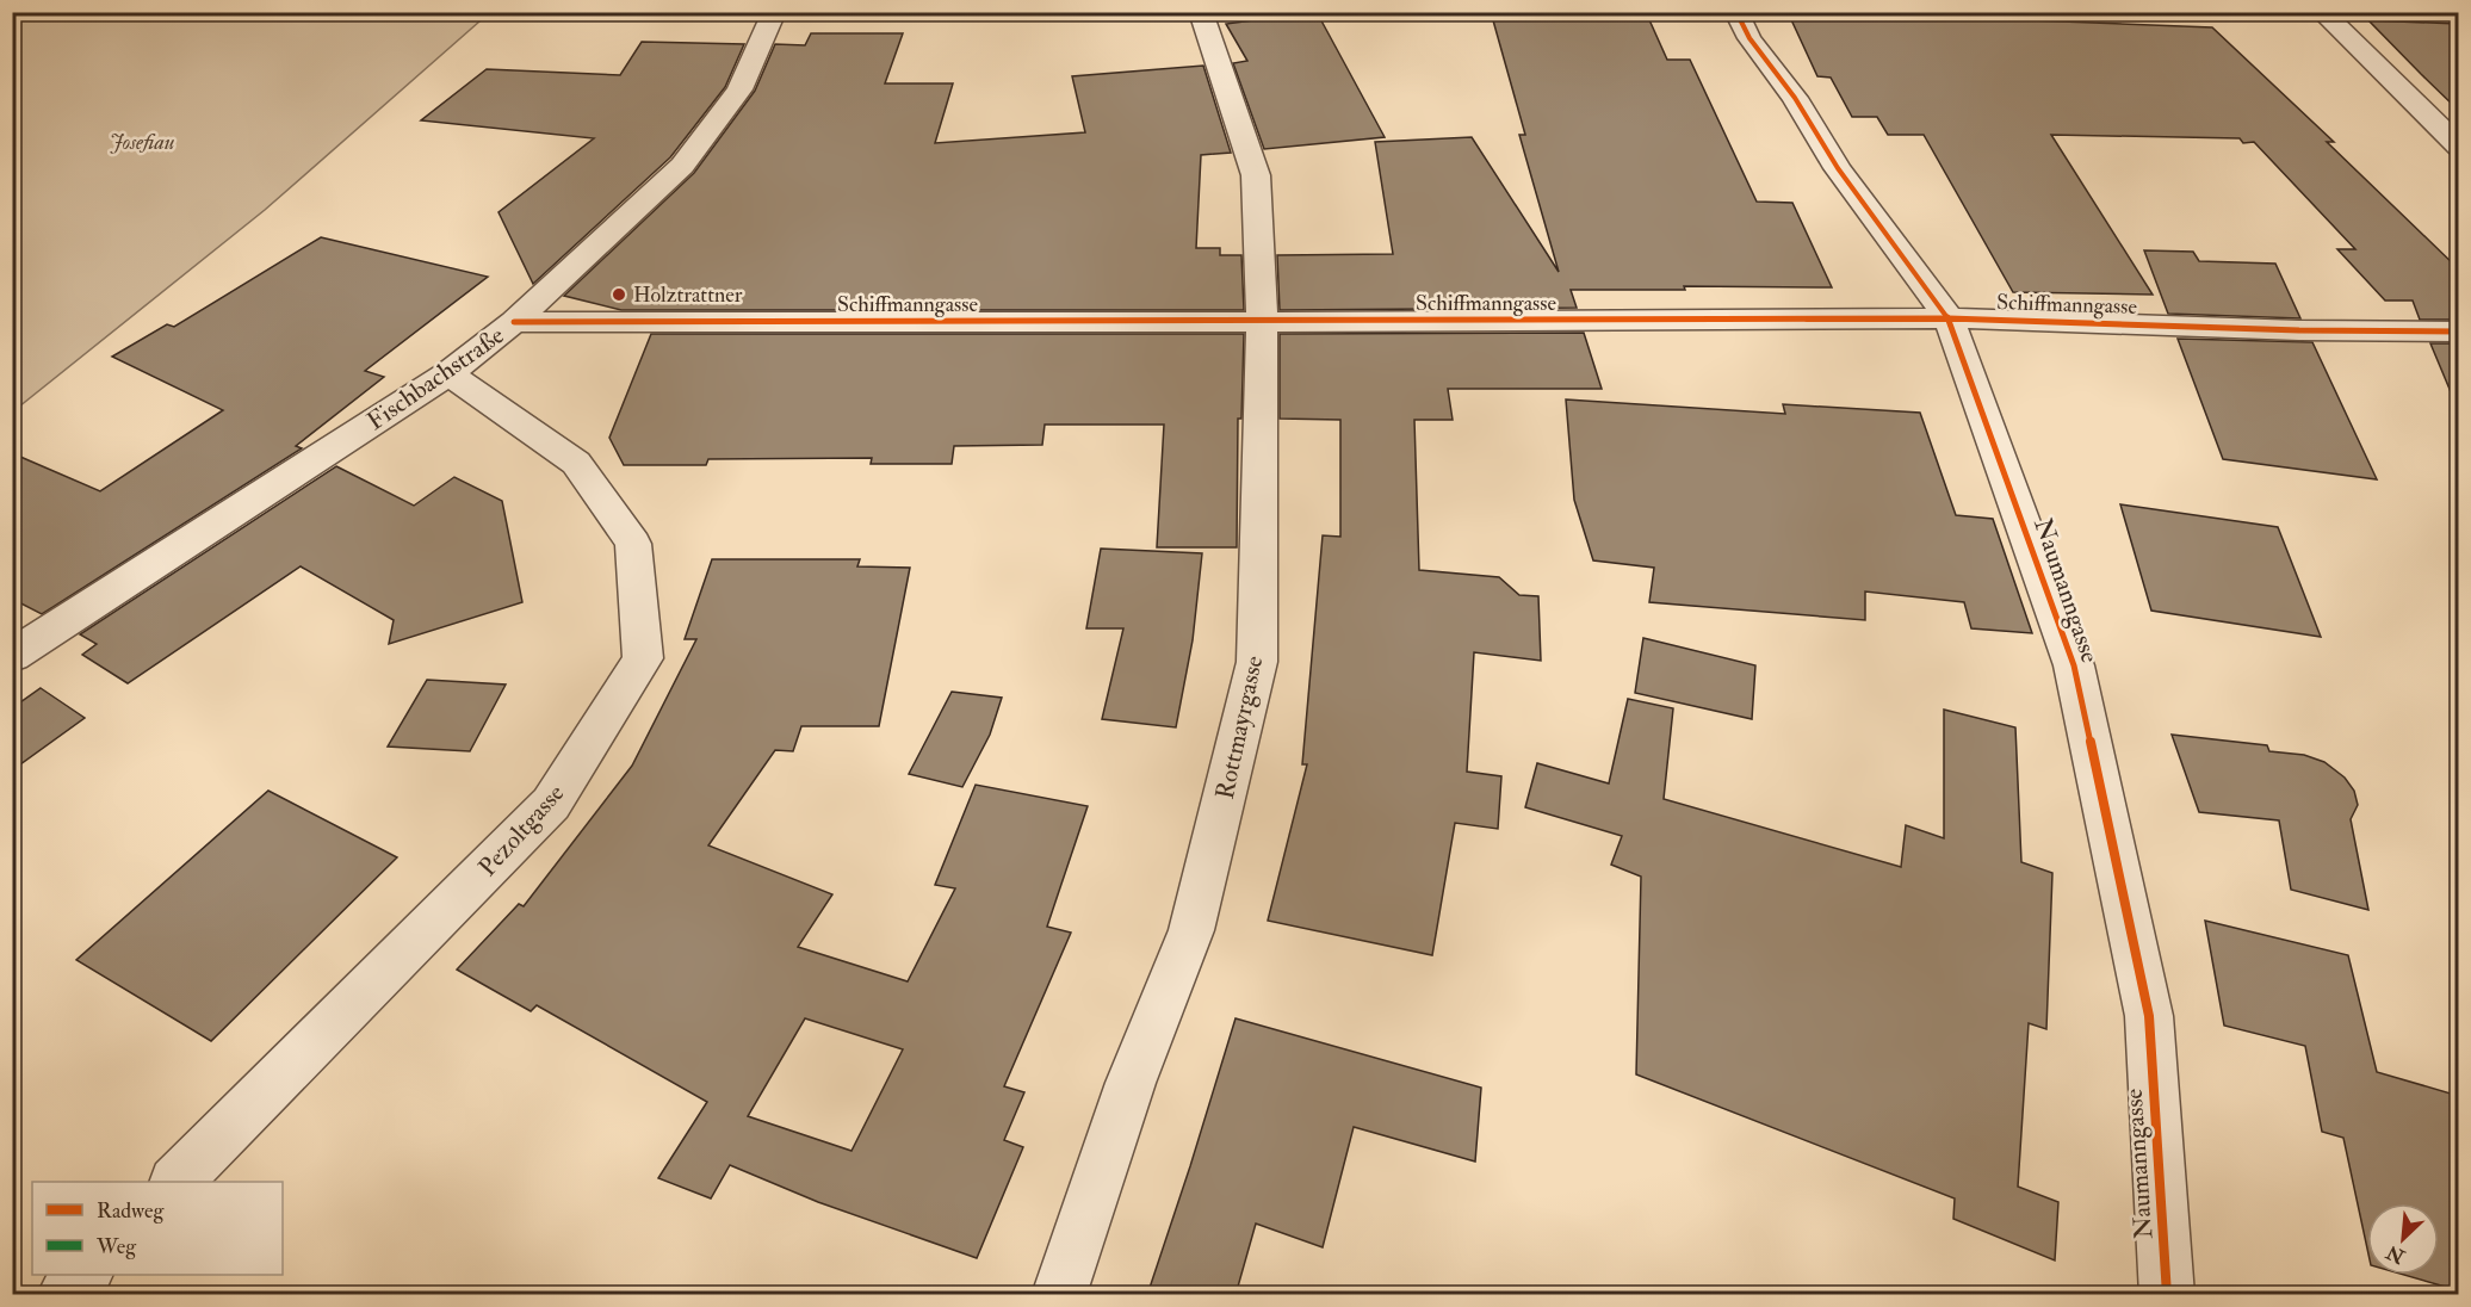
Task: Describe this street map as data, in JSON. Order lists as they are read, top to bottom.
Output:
{
  "streets": {
    "street": [
      "Schiffmanngasse",
      "Fischbachstraße",
      "Naumanngasse",
      "Rottmayrgasse",
      "Pezoltgasse"
    ]
  },
  "crossings": [
    ["Schiffmanngasse", "Fischbachstraße"],
    ["Schiffmanngasse", "Naumanngasse"],
    ["Schiffmanngasse", "Rottmayrgasse"],
    ["Fischbachstraße", "Pezoltgasse"]
  ],
  "parks": ["Josefiau"],
  "places": ["Holztrattner"],
  "legend": ["Radweg", "Weg"],
  "north": "bottom left"
}
